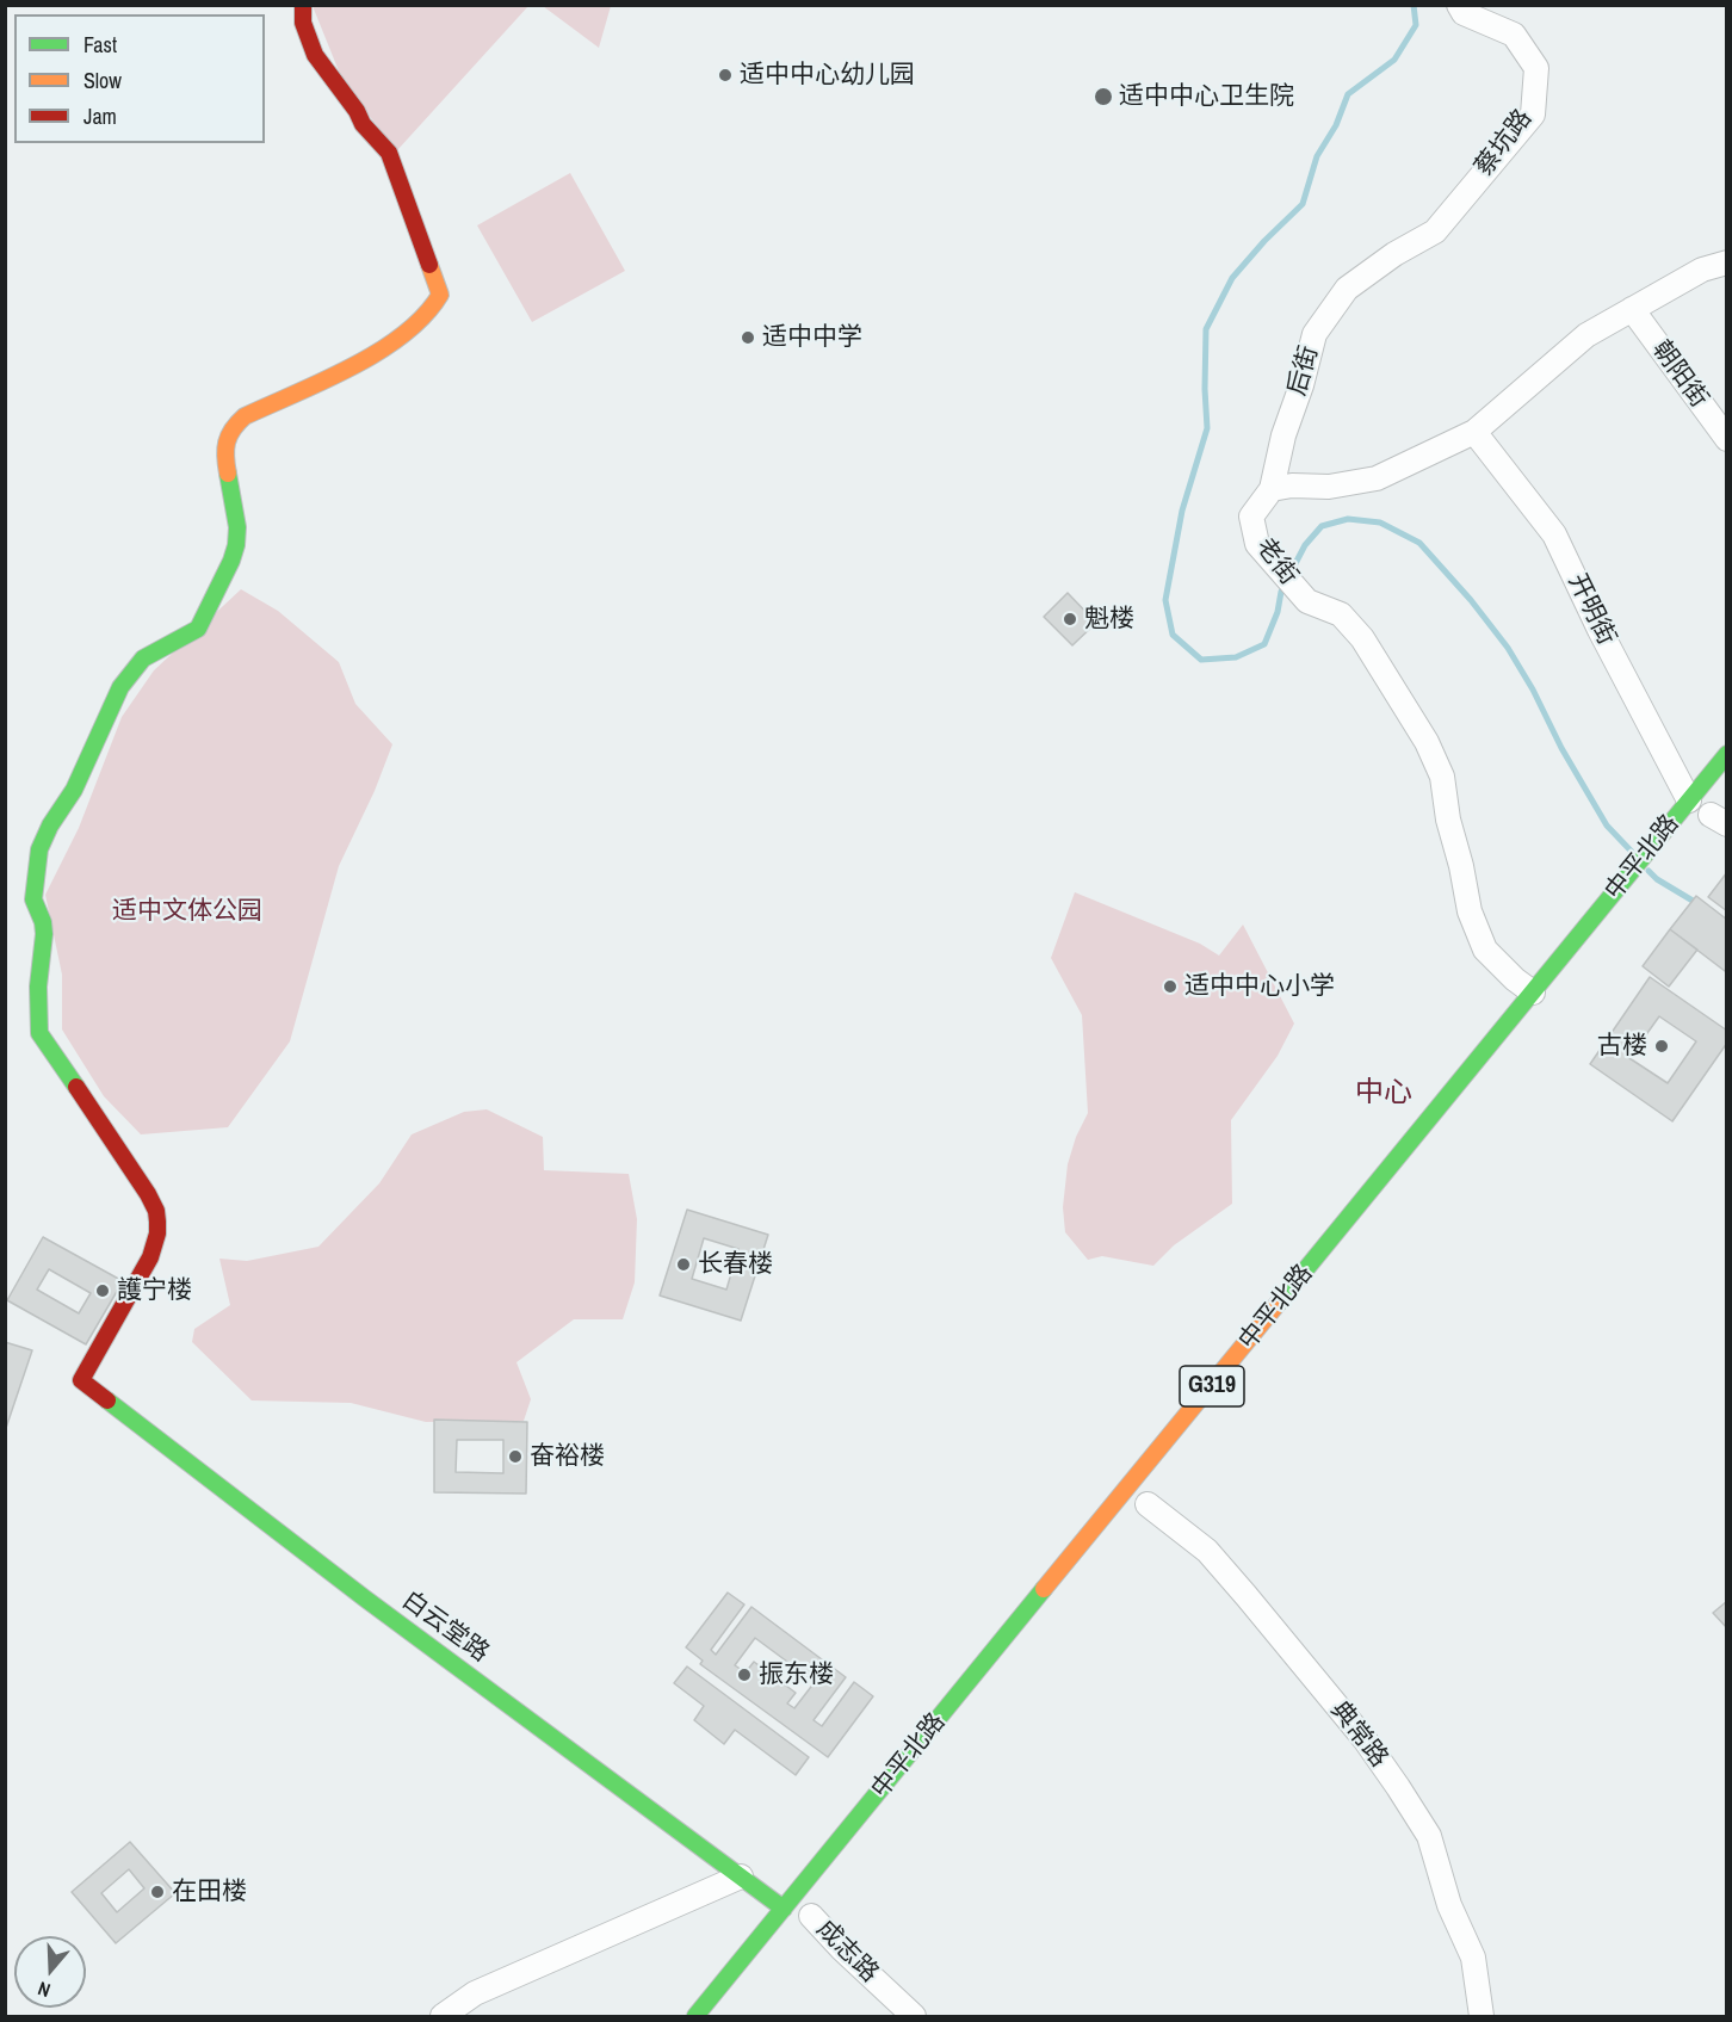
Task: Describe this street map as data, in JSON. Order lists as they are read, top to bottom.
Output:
{
  "streets": {
    "main road": ["G319", "白云堂路"],
    "street": [
      "蔡坑路",
      "后街",
      "朝阳街",
      "老街",
      "开明街",
      "典常路",
      "成志路"
    ]
  },
  "crossings": [
    ["蔡坑路", "后街"],
    ["后街", "老街"],
    ["老街", "G319"],
    ["开明街", "G319"],
    ["G319", "白云堂路"]
  ],
  "districts": ["中心"],
  "parks": ["适中文体公园"],
  "places": [
    "适中中心幼儿园",
    "适中中心卫生院",
    "适中中学",
    "魁楼",
    "适中中心小学",
    "古楼",
    "长春楼",
    "護宁楼",
    "奋裕楼",
    "振东楼",
    "在田楼"
  ],
  "legend": ["Fast", "Slow", "Jam"],
  "north": "bottom"
}
